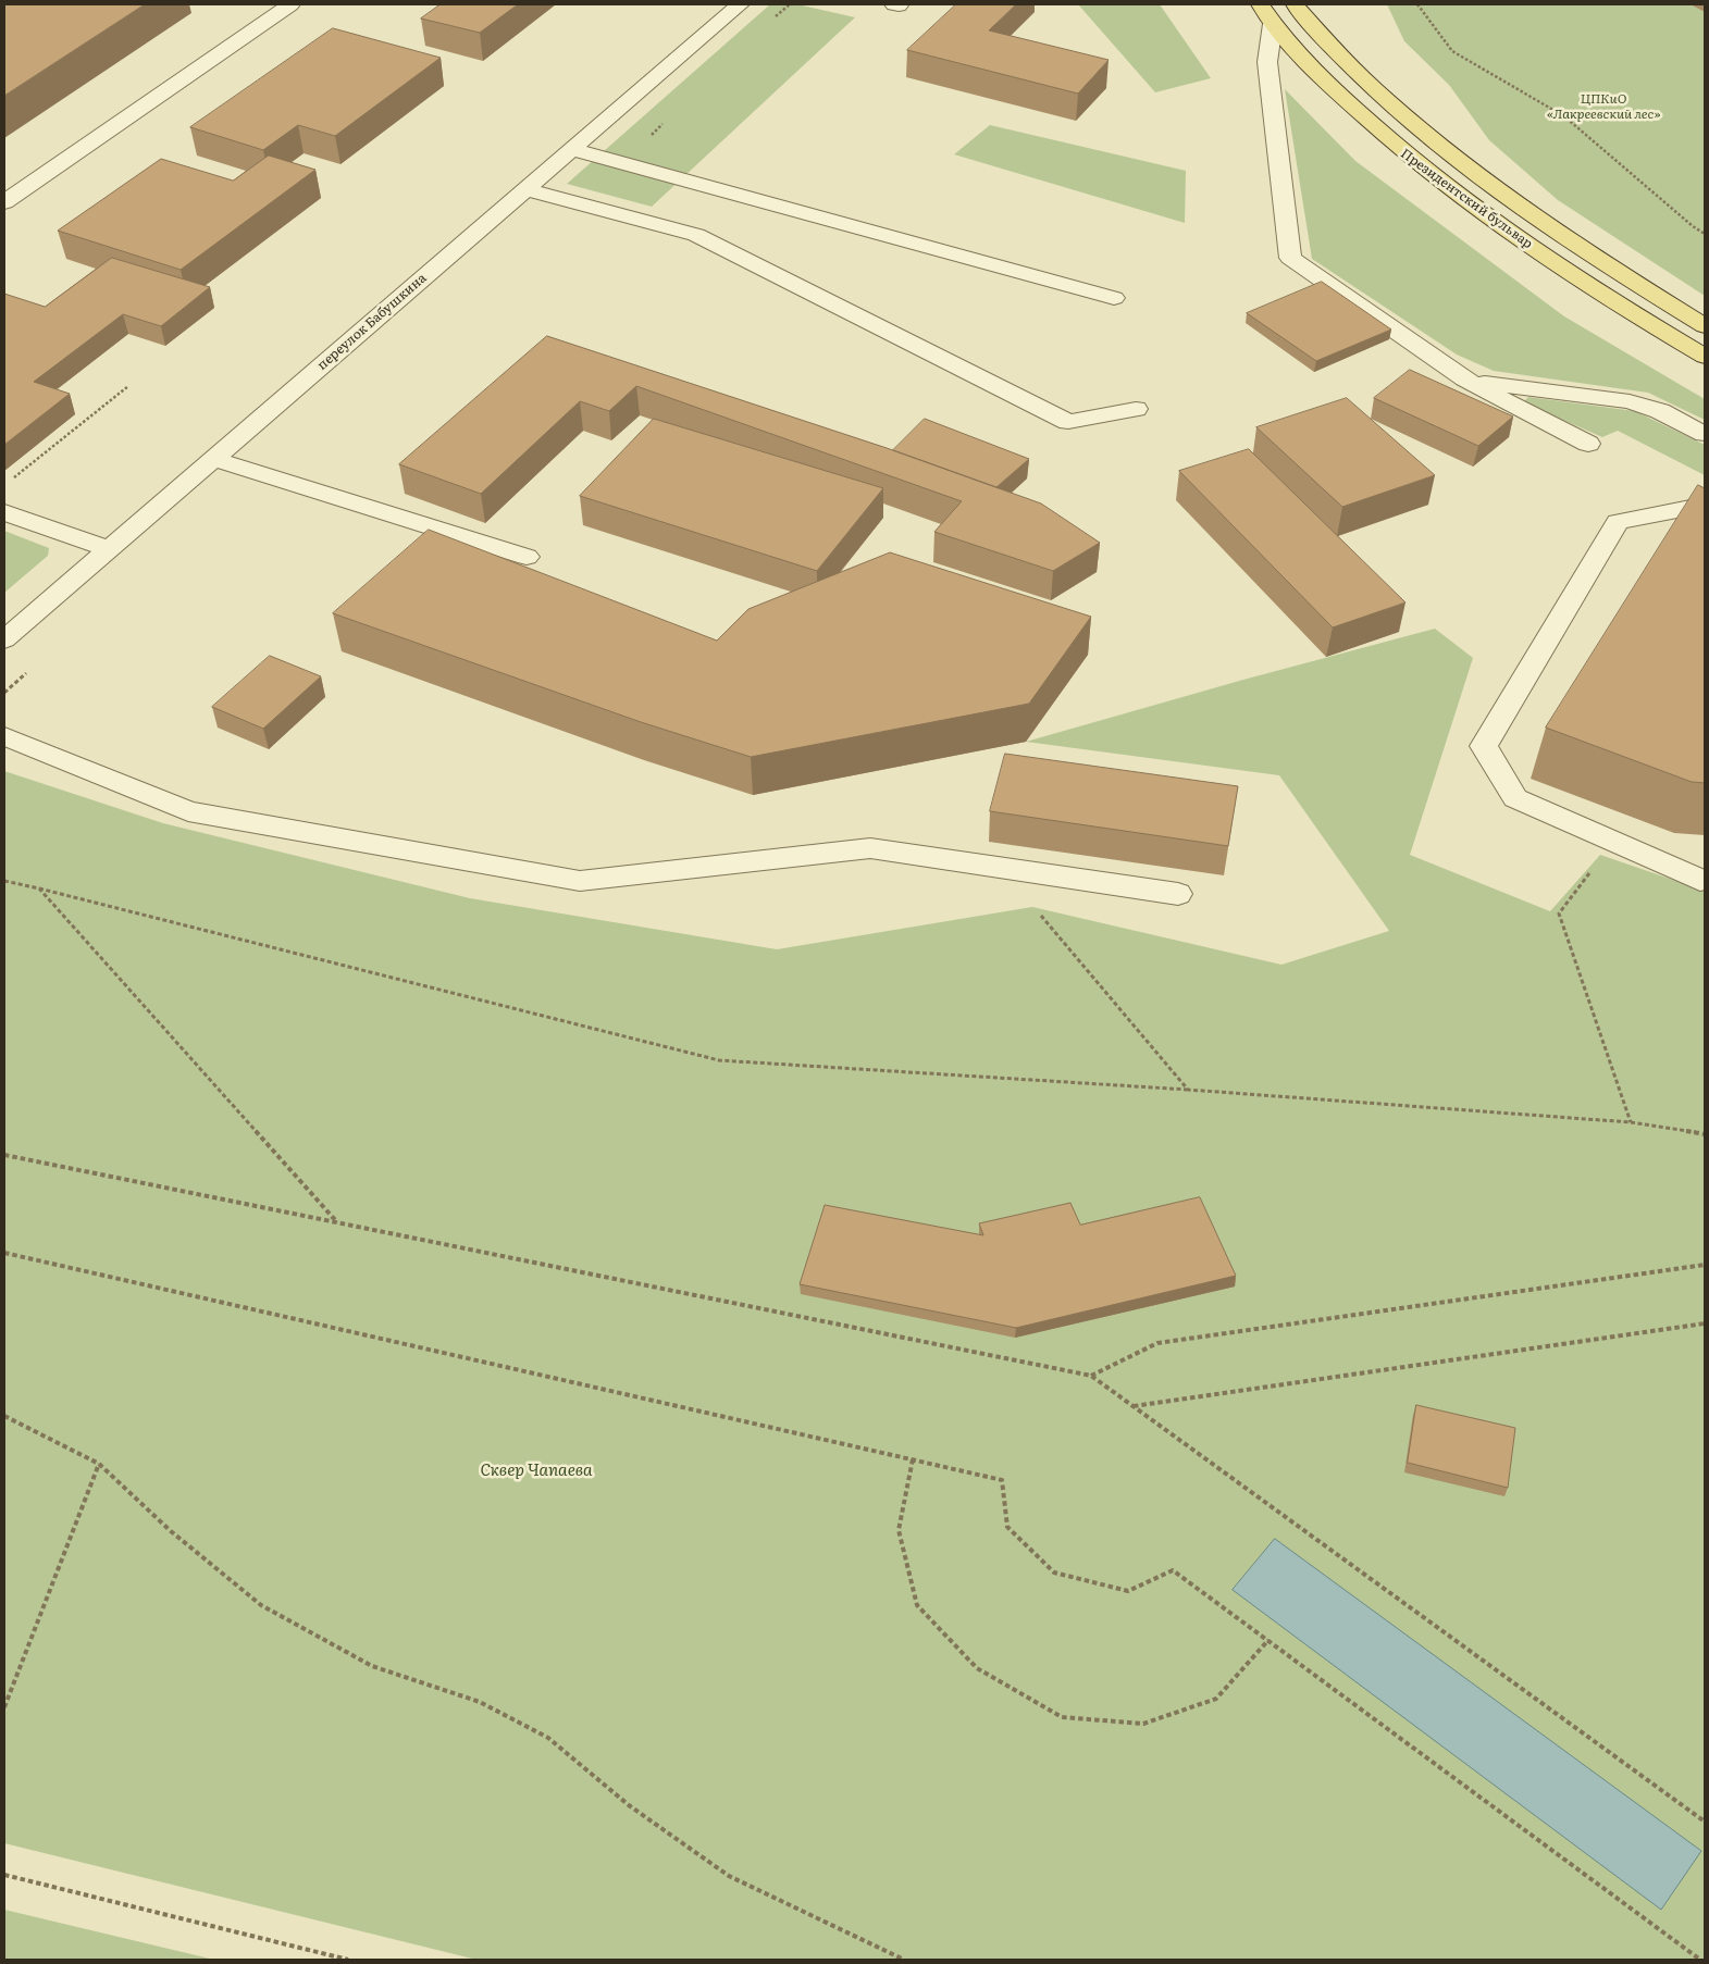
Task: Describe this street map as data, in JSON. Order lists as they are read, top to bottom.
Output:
{
  "streets": {
    "main road": ["Президентский бульвар"],
    "lane": ["переулок Бабушкина"]
  },
  "parks": ["ЦПКиО «Лакреевский лес»", "Сквер Чапаева"]
}
